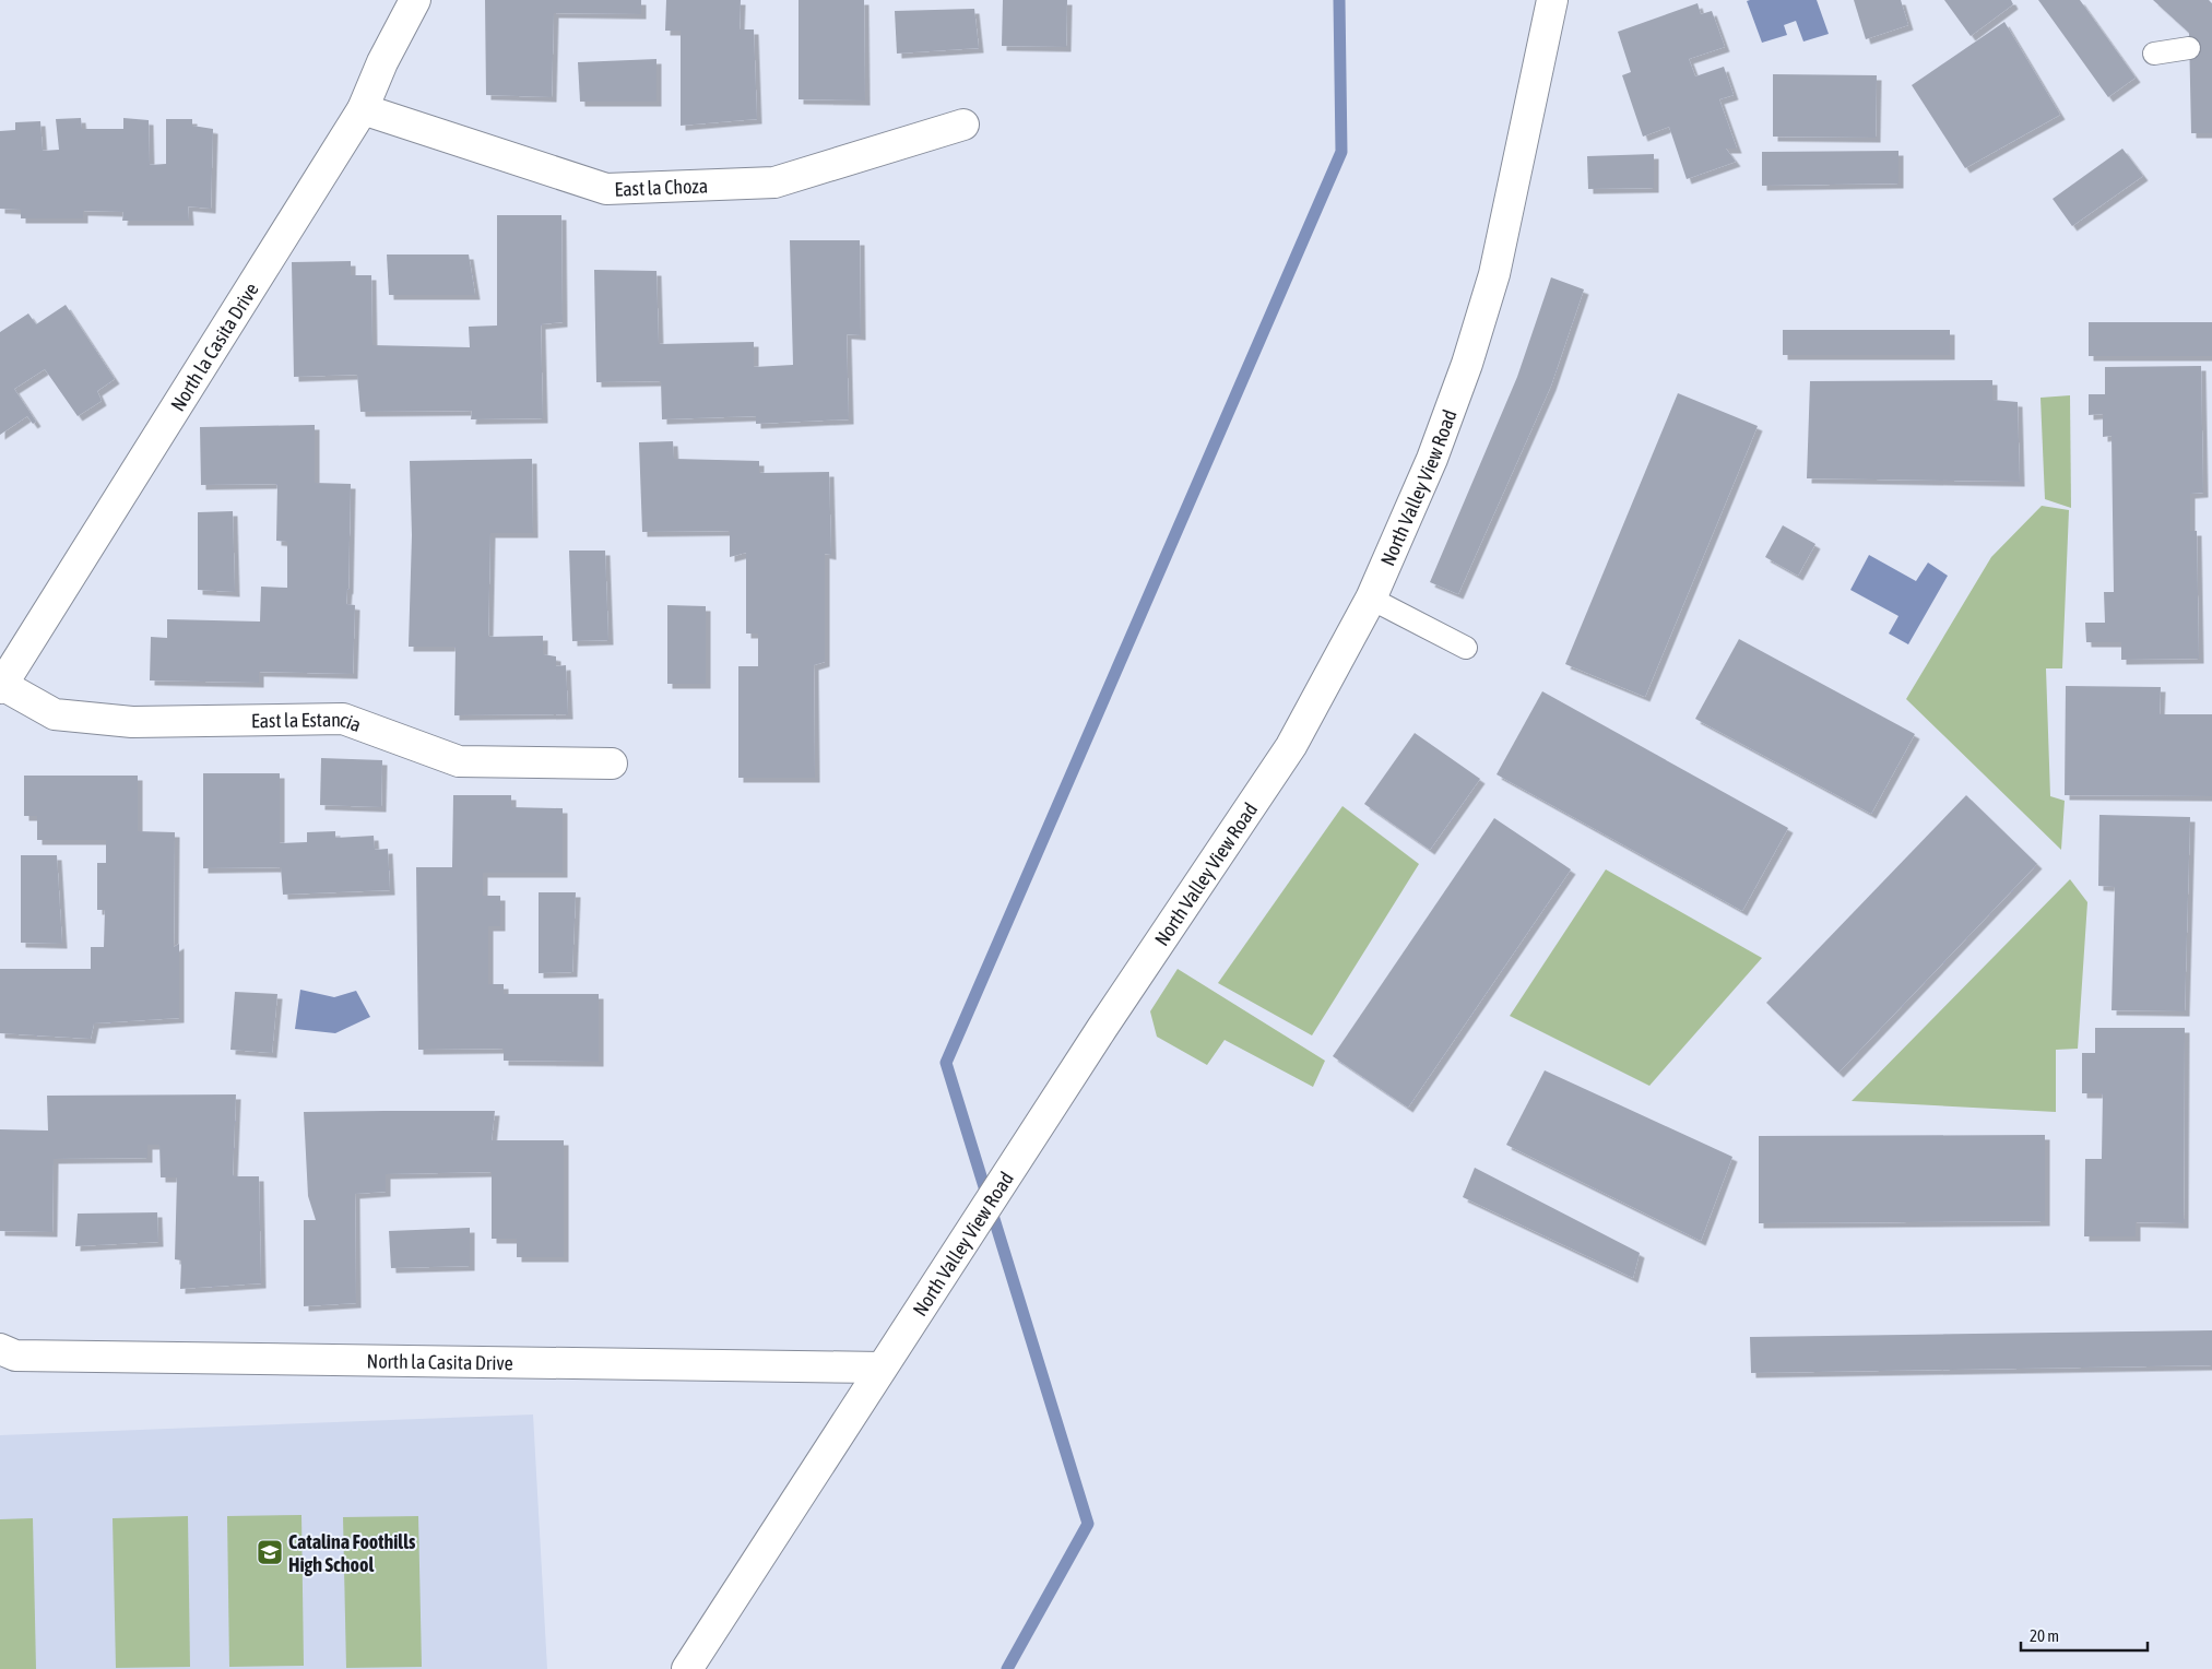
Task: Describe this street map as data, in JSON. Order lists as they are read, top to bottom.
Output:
{
  "streets": {
    "street": [
      "East la Choza",
      "North la Casita Drive",
      "North Valley View Road",
      "East la Estancia"
    ]
  },
  "crossings": [
    ["East la Choza", "North la Casita Drive"],
    ["North la Casita Drive", "North Valley View Road"],
    ["North la Casita Drive", "East la Estancia"]
  ],
  "places": {
    "school or university": ["Catalina Foothills High School"]
  },
  "scale_bar": "20 m"
}
